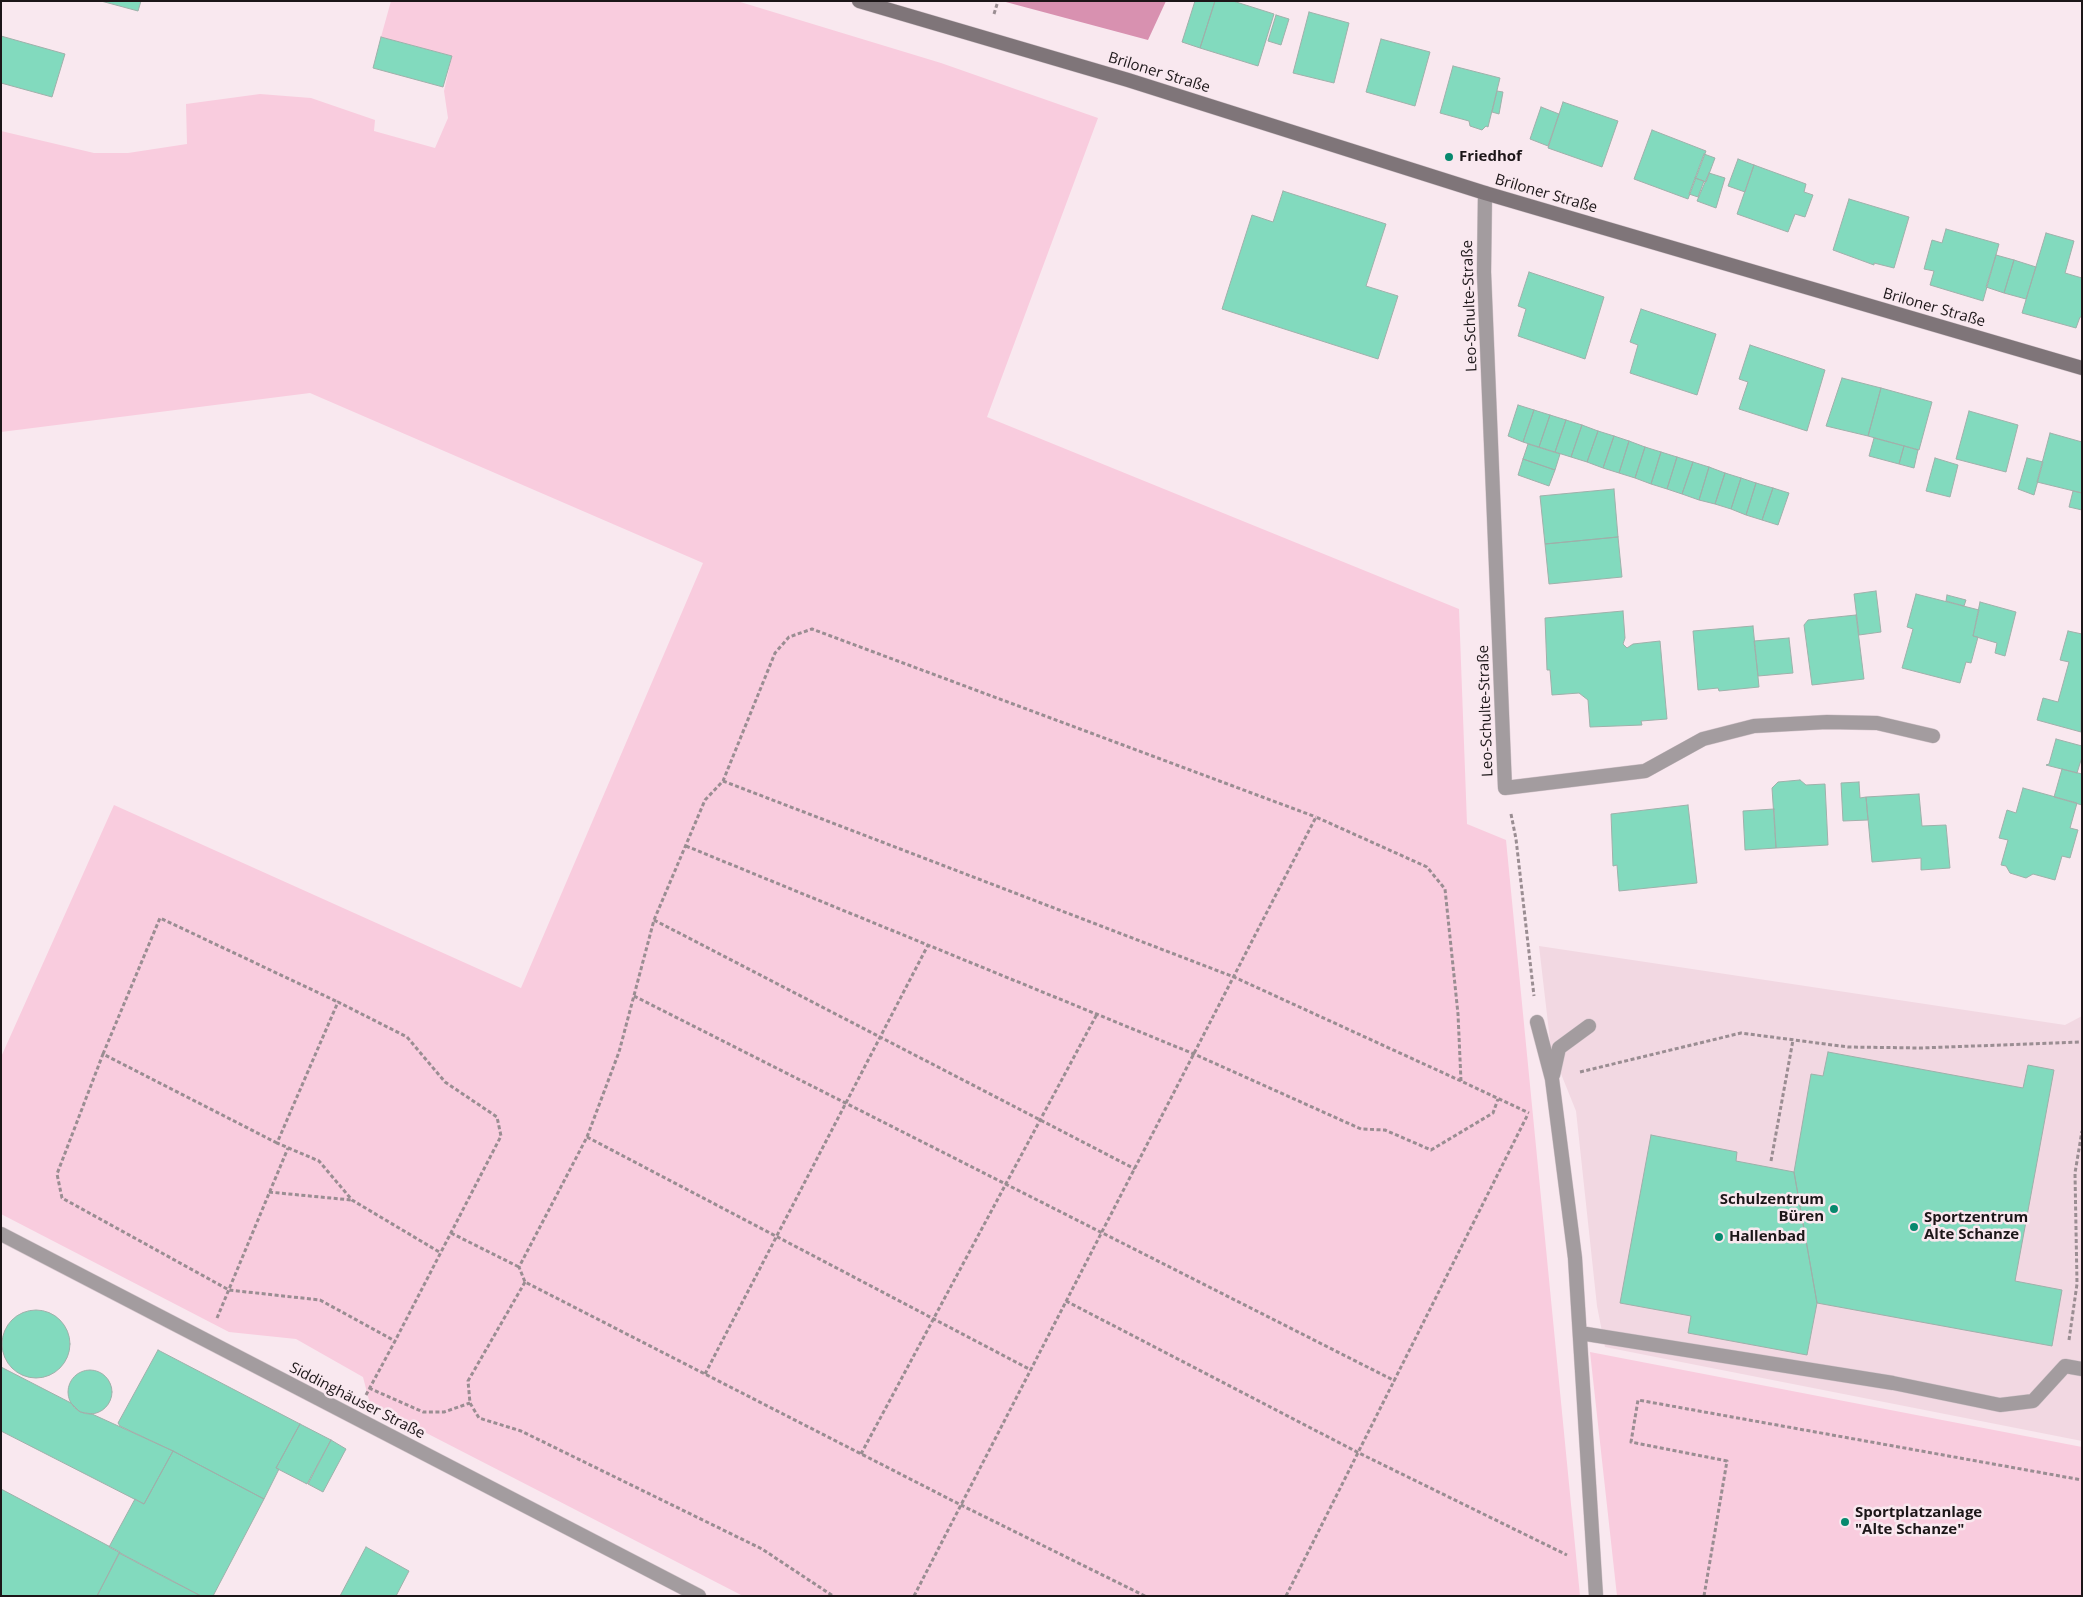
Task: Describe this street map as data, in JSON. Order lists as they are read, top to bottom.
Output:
{
  "streets": {
    "main road": ["Briloner Straße"],
    "street": ["Leo-Schulte-Straße", "Siddinghäuser Straße"]
  },
  "crossings": [
    ["Briloner Straße", "Leo-Schulte-Straße"]
  ],
  "places": [
    "Friedhof",
    "Schulzentrum Büren",
    "Sportzentrum Alte Schanze",
    "Hallenbad",
    "Sportplatzanlage \"Alte Schanze\""
  ]
}
